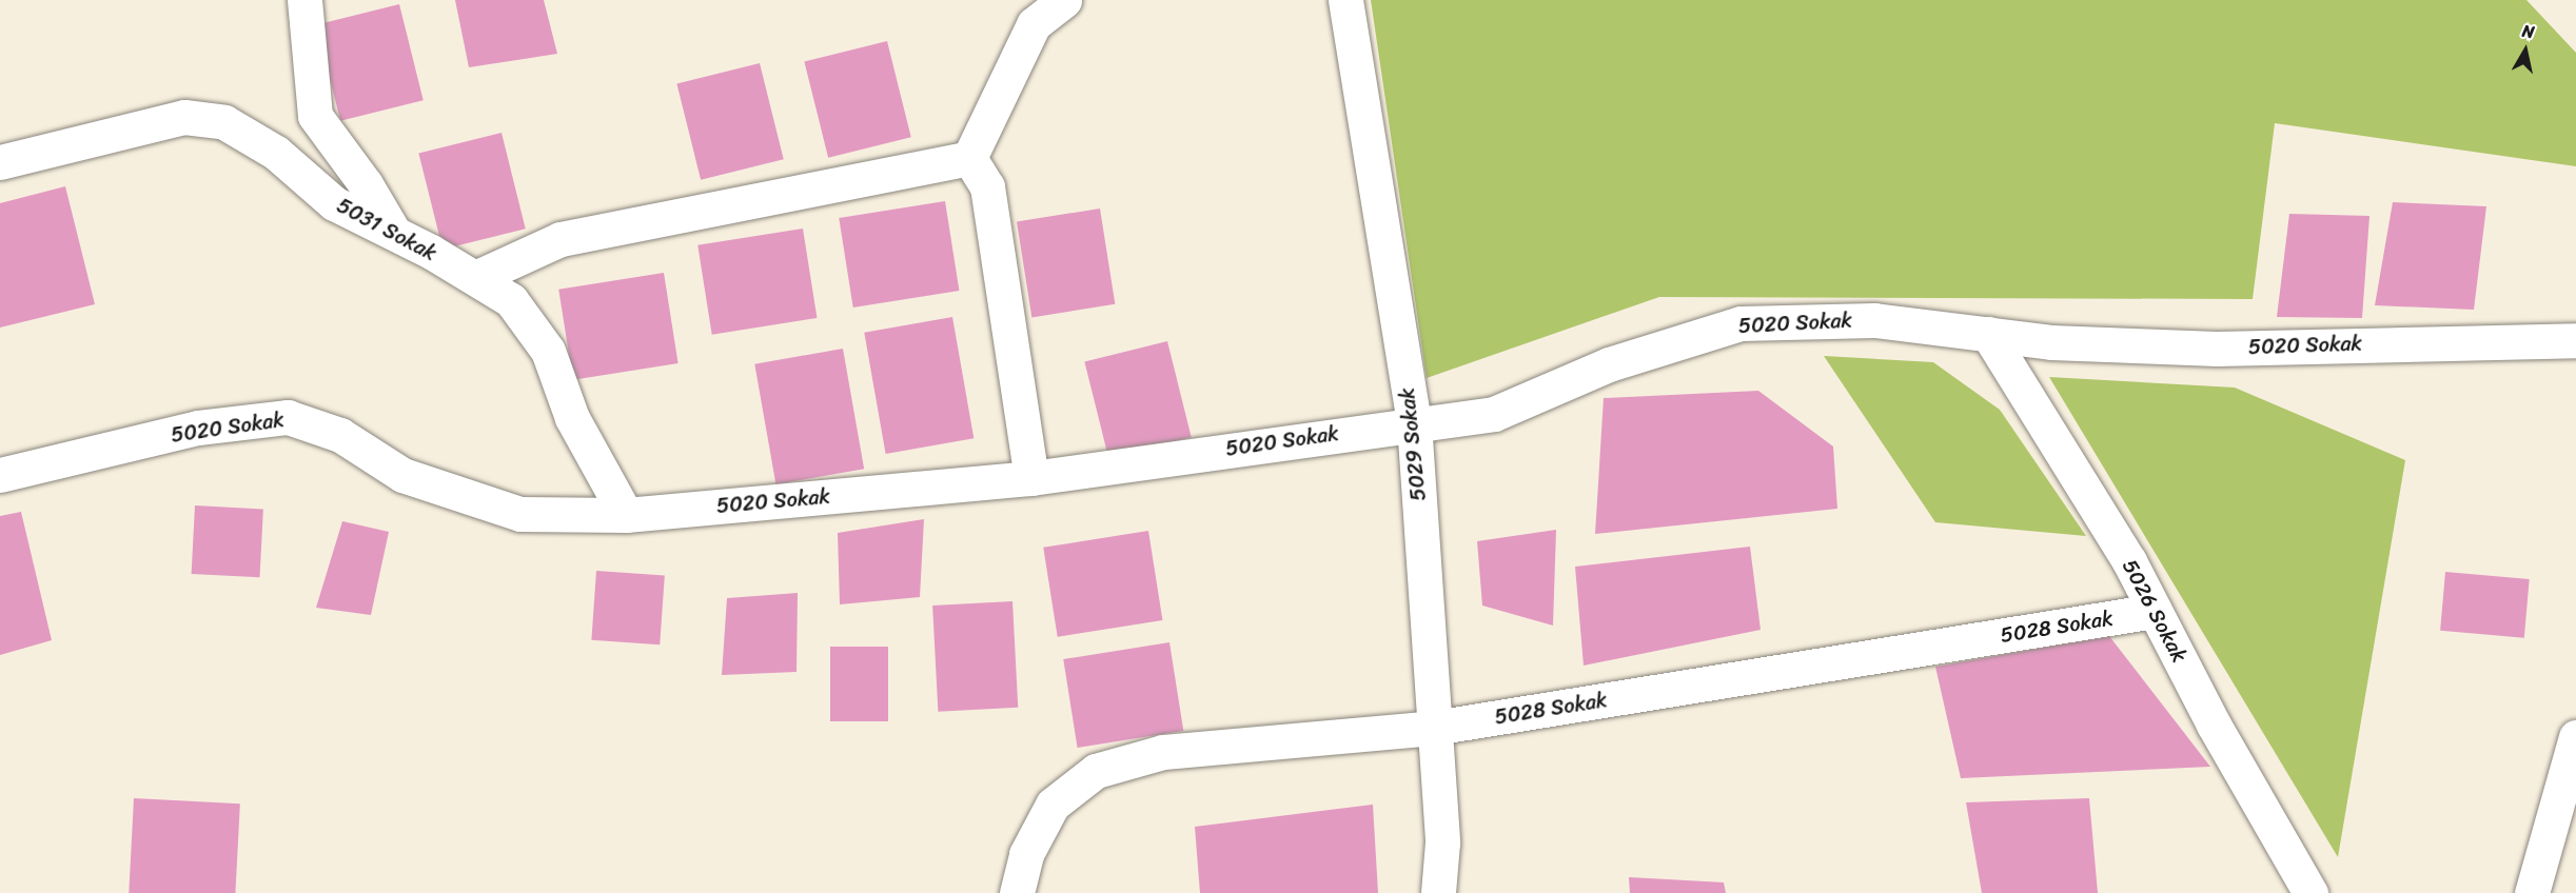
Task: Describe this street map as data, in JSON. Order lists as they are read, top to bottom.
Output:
{
  "streets": {
    "street": [
      "5031 Sokak",
      "5020 Sokak",
      "5029 Sokak",
      "5026 Sokak",
      "5028 Sokak"
    ]
  },
  "crossings": [
    ["5031 Sokak", "5020 Sokak"],
    ["5020 Sokak", "5029 Sokak"],
    ["5020 Sokak", "5026 Sokak"],
    ["5029 Sokak", "5028 Sokak"],
    ["5026 Sokak", "5028 Sokak"]
  ],
  "north": "top"
}
